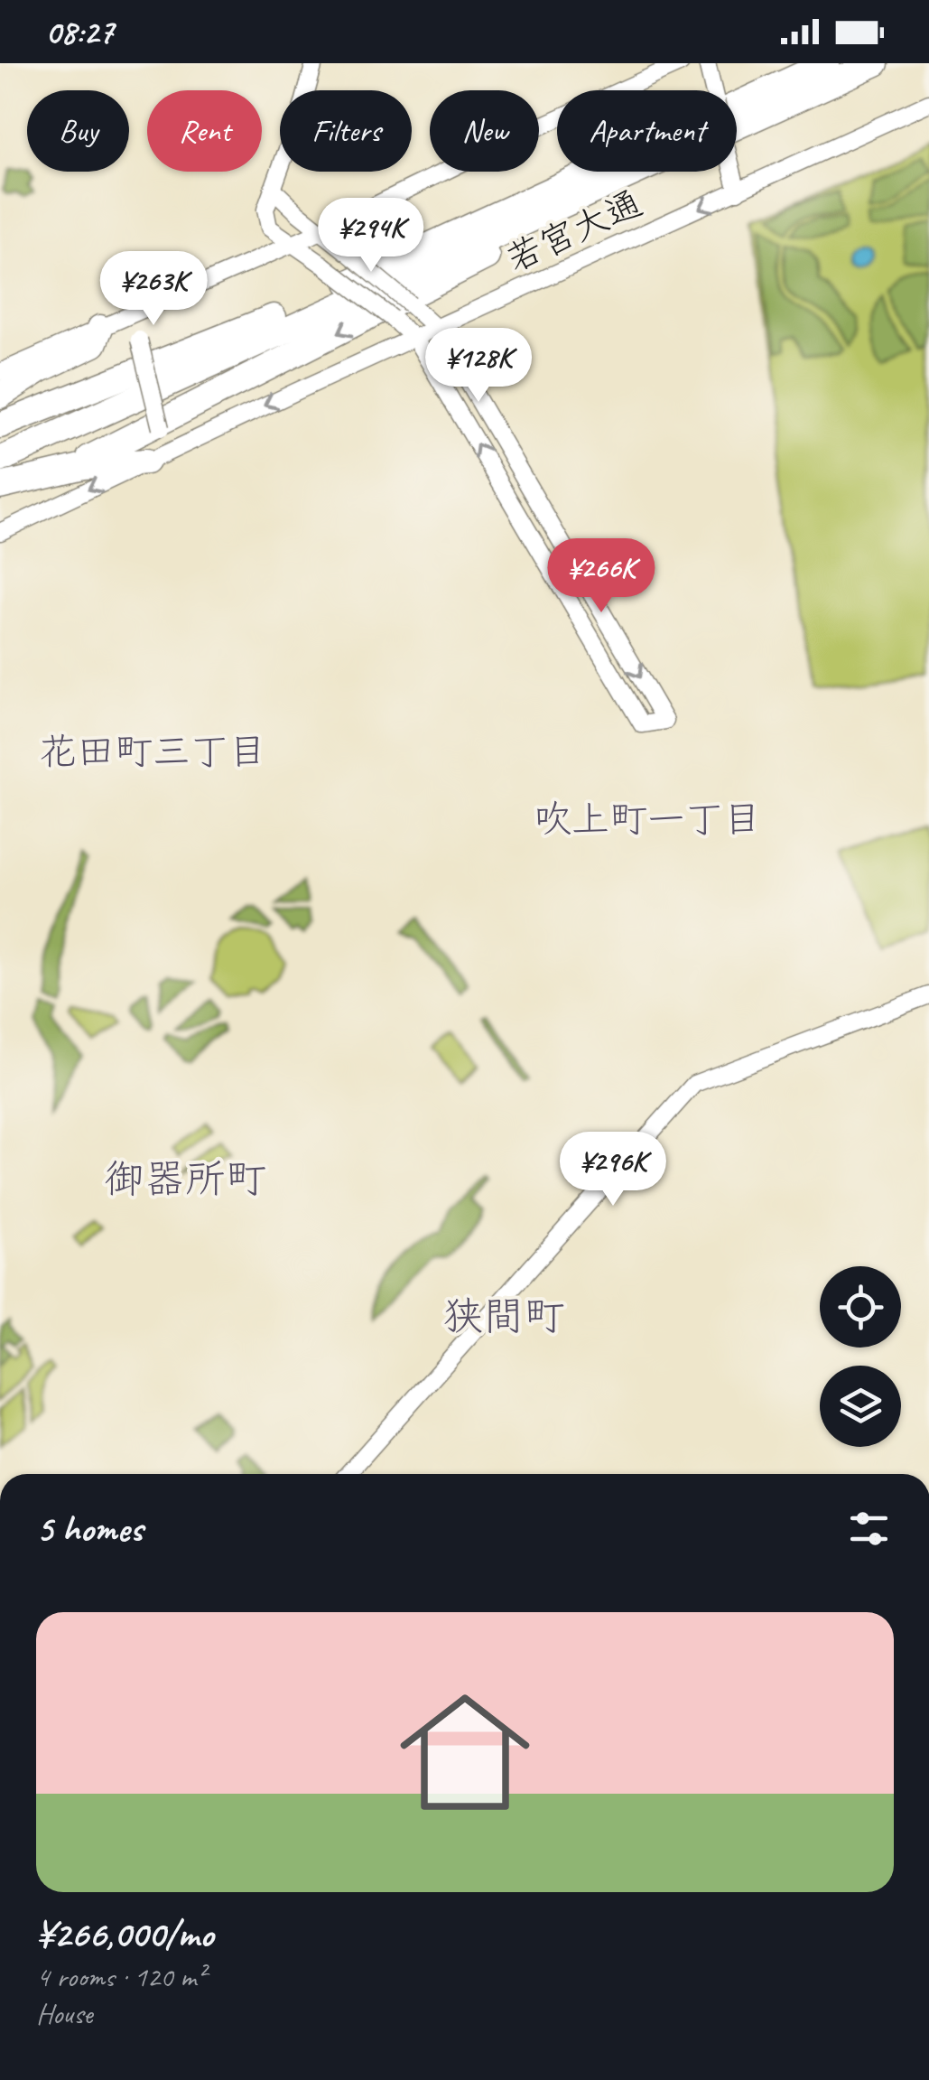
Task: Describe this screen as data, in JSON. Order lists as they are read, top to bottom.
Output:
{
  "streets": {
    "street": ["若宮大通"]
  },
  "districts": [
    "花田町三丁目",
    "吹上町一丁目",
    "御器所町",
    "狭間町"
  ],
  "page": {
    "status": "08:27",
    "chip": [
      "Buy",
      "Rent",
      "Filters",
      "New",
      "Apartment"
    ],
    "price": [
      "¥294K",
      "¥263K",
      "¥128K",
      "¥266K",
      "¥296K"
    ],
    "heading": "5 homes",
    "list": [
      {
        "name": "¥266,000/mo",
        "note": "4 rooms · 120 m² · House"
      }
    ]
  }
}
